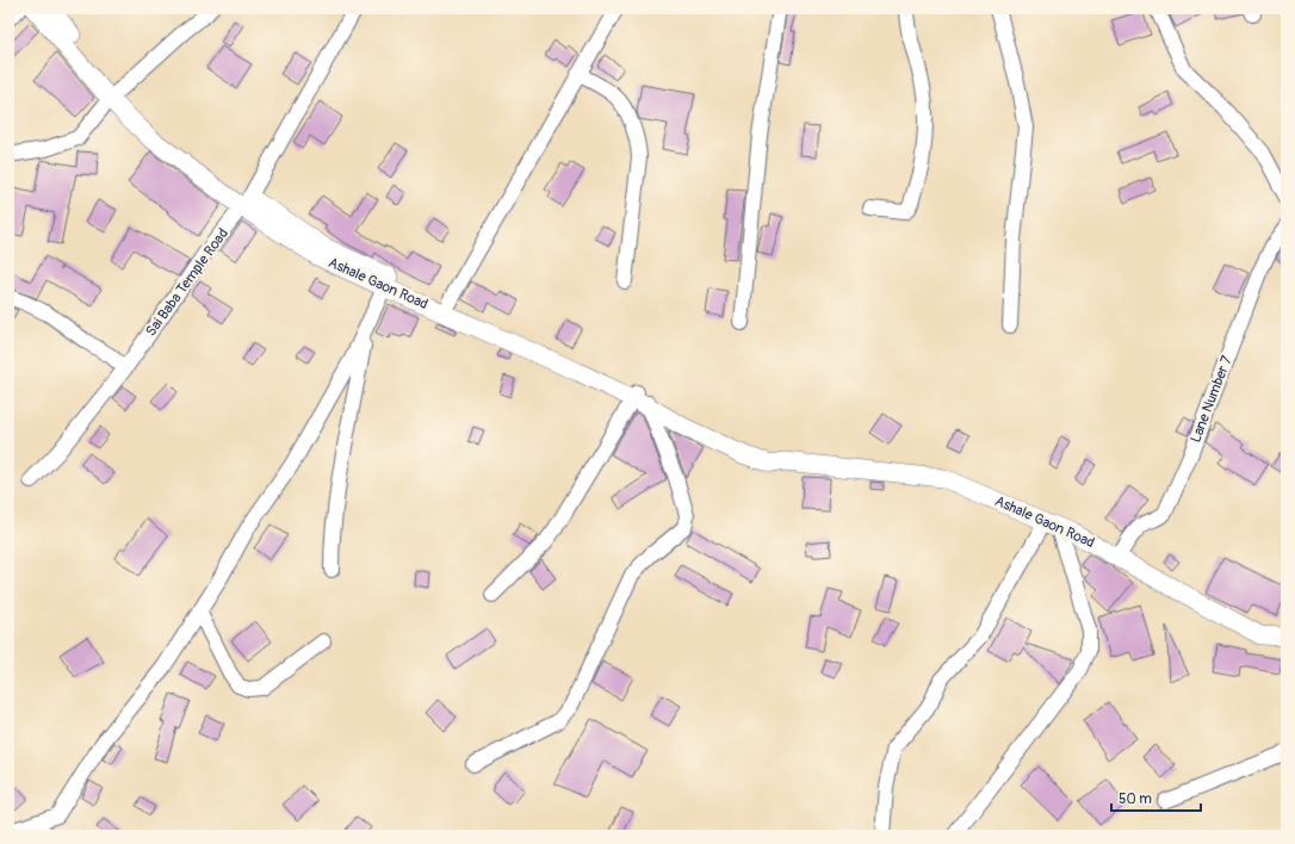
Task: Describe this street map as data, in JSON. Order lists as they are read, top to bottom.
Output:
{
  "streets": {
    "street": ["Sai Baba Temple Road", "Ashale Gaon Road", "Lane Number 7"]
  },
  "crossings": [
    ["Sai Baba Temple Road", "Ashale Gaon Road"],
    ["Ashale Gaon Road", "Lane Number 7"]
  ],
  "scale_bar": "50 m"
}
